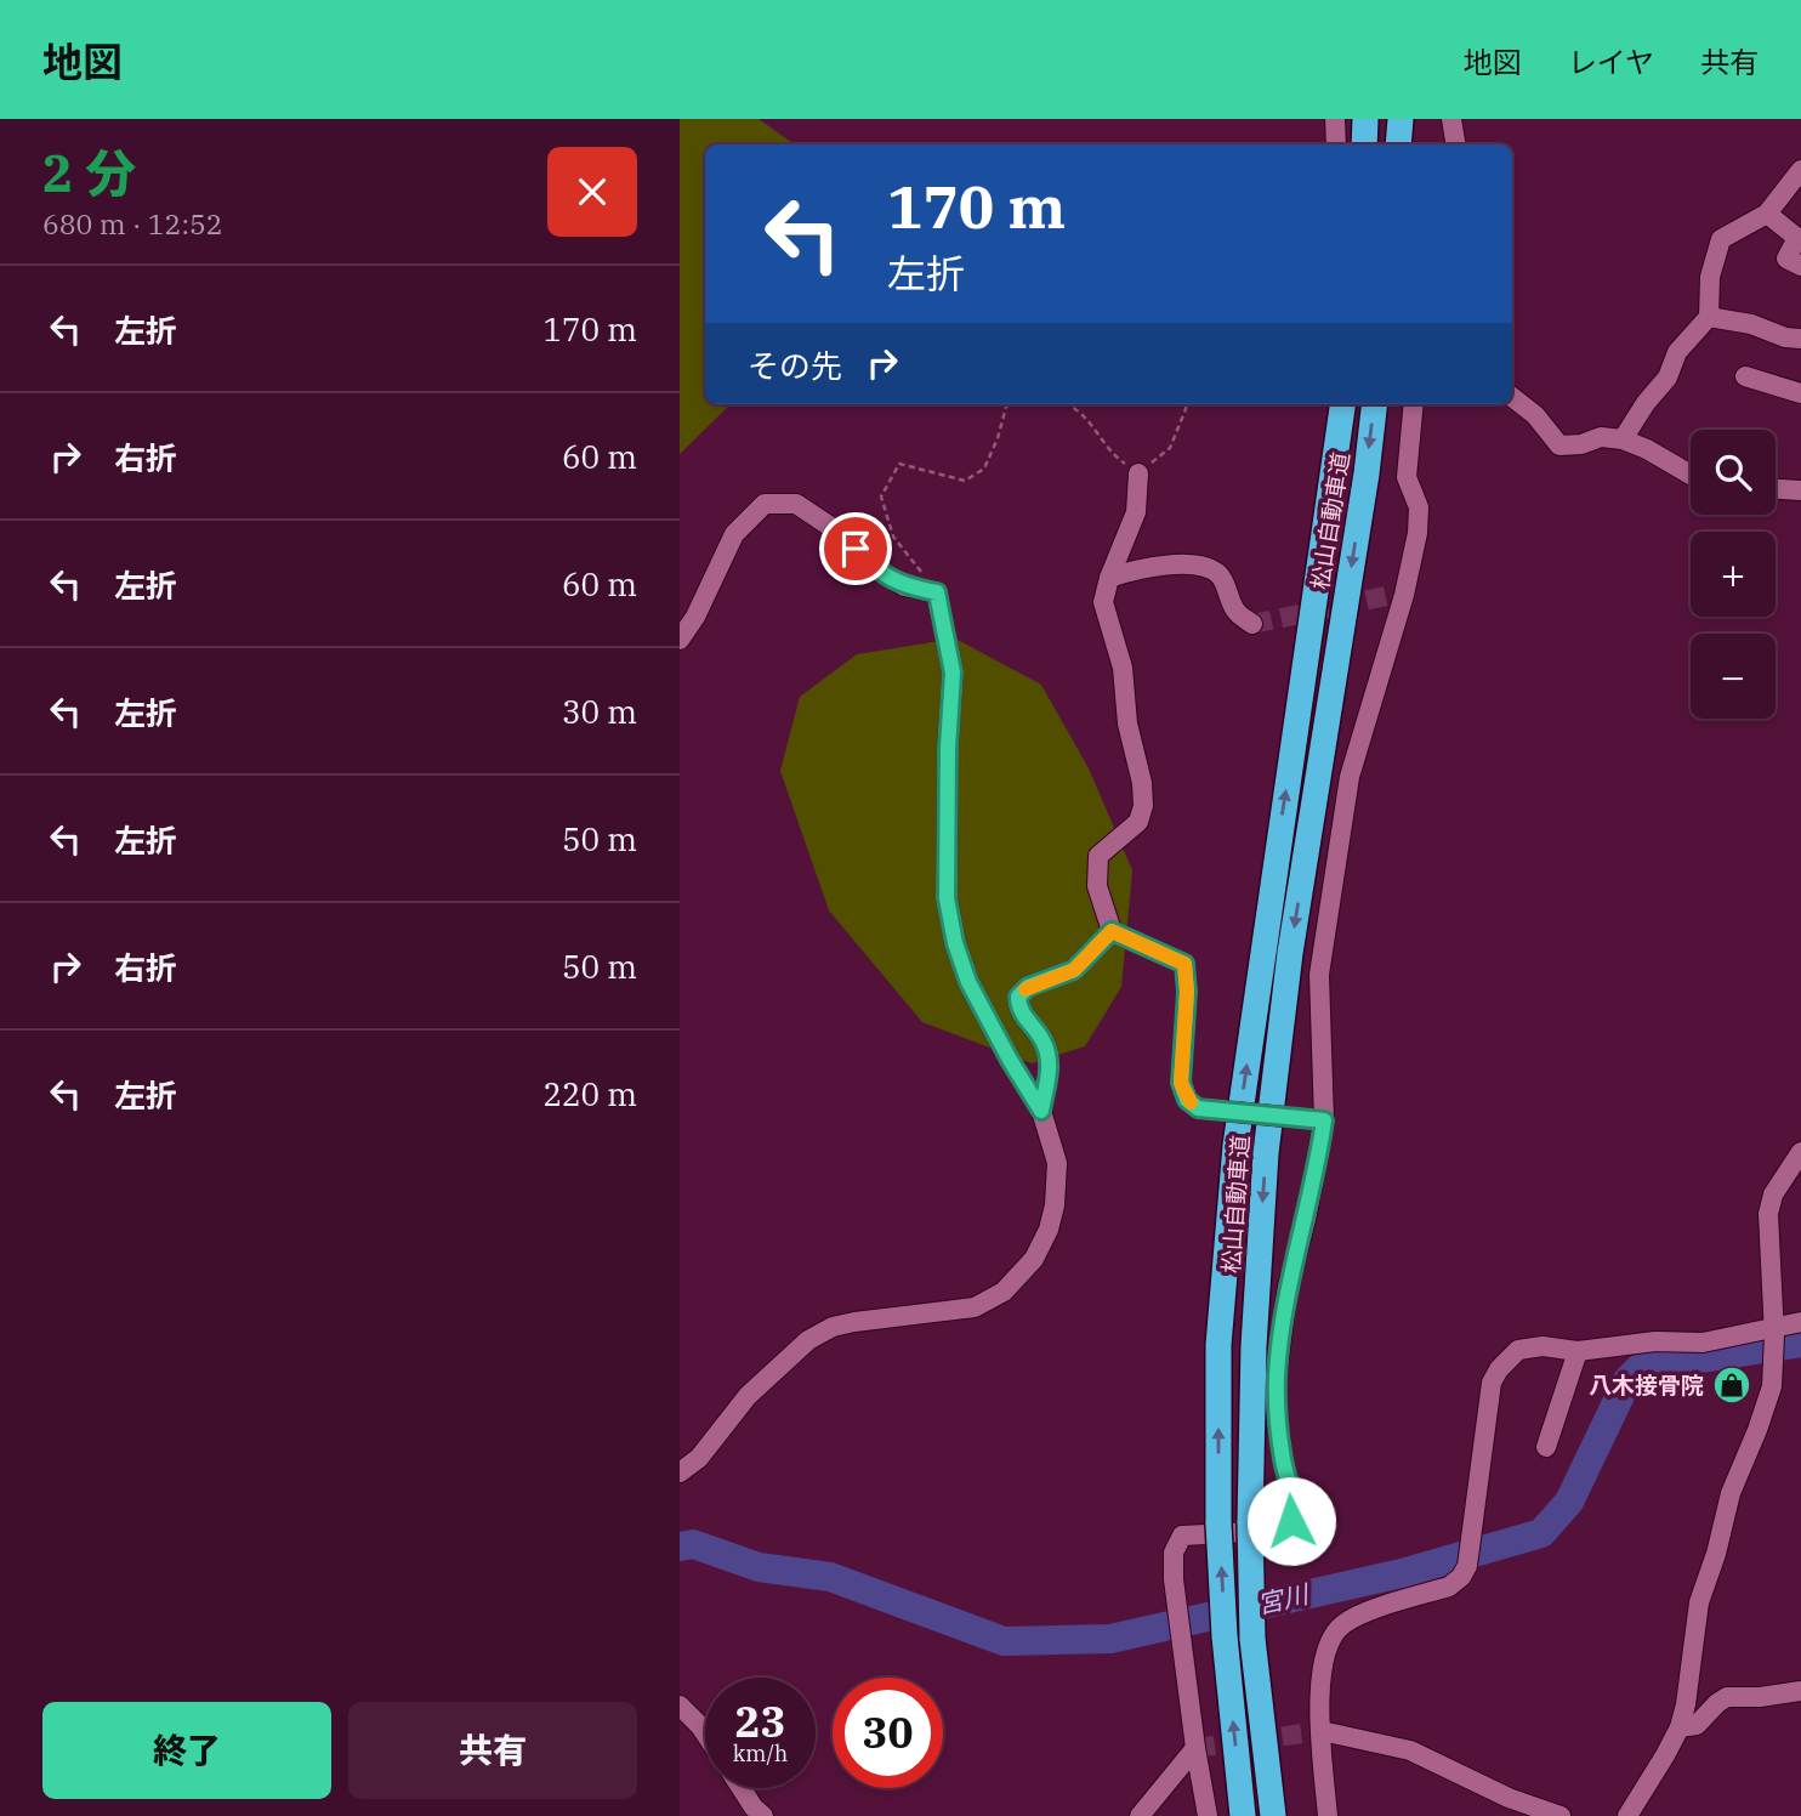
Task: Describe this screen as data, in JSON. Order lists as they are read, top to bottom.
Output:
{
  "streets": {
    "highway": ["松山自動車道"]
  },
  "water": ["宮川"],
  "places": {
    "shop": ["八木接骨院"]
  },
  "page": {
    "header": "地図",
    "nav": ["地図", "レイヤ", "共有"],
    "heading": ["2 分", "680 m · 12:52"],
    "turn": ["170 m", "左折"],
    "list": [
      {
        "name": "左折",
        "value": "170 m"
      },
      {
        "name": "右折",
        "value": "60 m"
      },
      {
        "name": "左折",
        "value": "60 m"
      },
      {
        "name": "左折",
        "value": "30 m"
      },
      {
        "name": "左折",
        "value": "50 m"
      },
      {
        "name": "右折",
        "value": "50 m"
      },
      {
        "name": "左折",
        "value": "220 m"
      }
    ],
    "then": "その先",
    "map_buttons": ["+", "−"],
    "speed": "23 km/h",
    "limit": "30",
    "buttons": ["終了", "共有"]
  }
}
